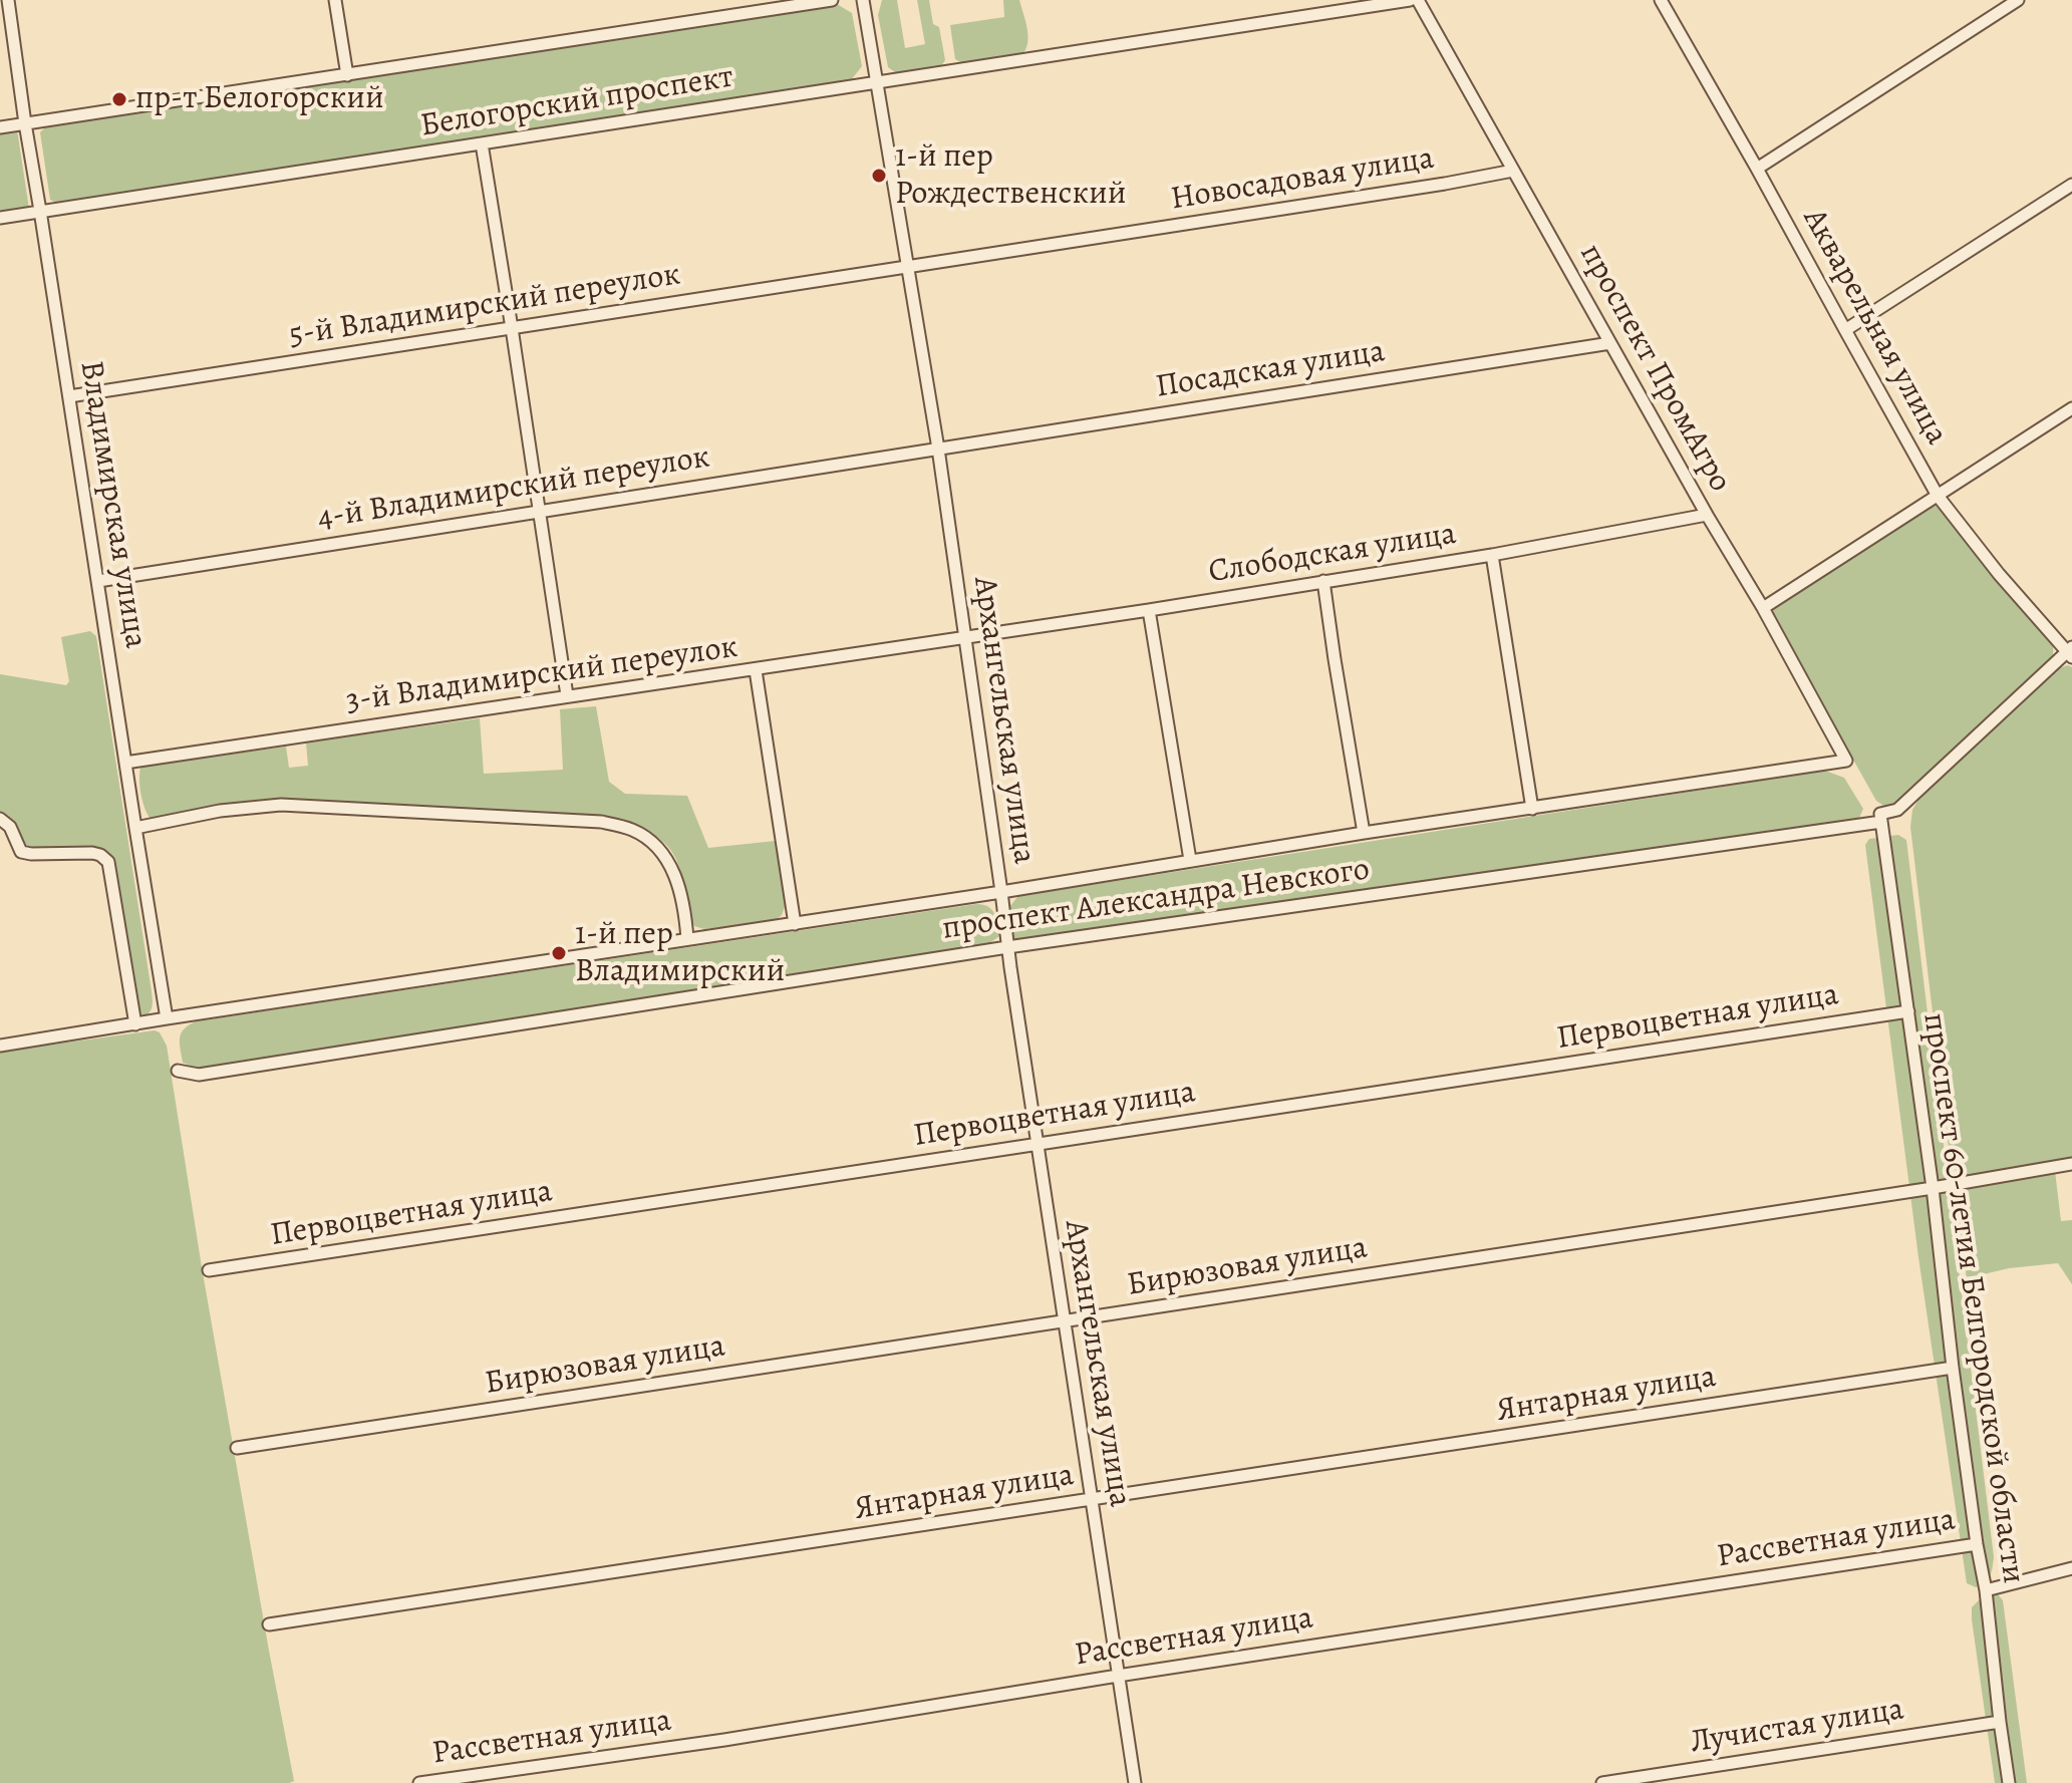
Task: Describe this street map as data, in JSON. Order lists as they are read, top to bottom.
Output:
{
  "streets": {
    "street": [
      "Белогорский проспект",
      "Новосадовая улица",
      "5-й Владимирский переулок",
      "Акварельная улица",
      "проспект ПромАгро",
      "Посадская улица",
      "4-й Владимирский переулок",
      "Владимирская улица",
      "Слободская улица",
      "3-й Владимирский переулок",
      "Архангельская улица",
      "проспект Александра Невского",
      "Первоцветная улица",
      "Бирюзовая улица",
      "проспект 60-летия Белгородской области",
      "Янтарная улица",
      "Рассветная улица",
      "Лучистая улица"
    ]
  },
  "crossings": [
    ["Белогорский проспект", "Владимирская улица"],
    ["Белогорский проспект", "Архангельская улица"],
    ["Новосадовая улица", "5-й Владимирский переулок"],
    ["Новосадовая улица", "проспект ПромАгро"],
    ["Новосадовая улица", "Архангельская улица"],
    ["5-й Владимирский переулок", "Владимирская улица"],
    ["5-й Владимирский переулок", "Архангельская улица"],
    ["проспект ПромАгро", "Посадская улица"],
    ["проспект ПромАгро", "Слободская улица"],
    ["проспект ПромАгро", "проспект Александра Невского"],
    ["Посадская улица", "4-й Владимирский переулок"],
    ["Посадская улица", "Архангельская улица"],
    ["4-й Владимирский переулок", "Владимирская улица"],
    ["4-й Владимирский переулок", "Архангельская улица"],
    ["Владимирская улица", "3-й Владимирский переулок"],
    ["Владимирская улица", "проспект Александра Невского"],
    ["Слободская улица", "3-й Владимирский переулок"],
    ["Слободская улица", "Архангельская улица"],
    ["3-й Владимирский переулок", "Архангельская улица"],
    ["Архангельская улица", "проспект Александра Невского"],
    ["Архангельская улица", "Первоцветная улица"],
    ["Архангельская улица", "Бирюзовая улица"],
    ["Архангельская улица", "Янтарная улица"],
    ["Архангельская улица", "Рассветная улица"],
    ["проспект Александра Невского", "проспект 60-летия Белгородской области"],
    ["Первоцветная улица", "проспект 60-летия Белгородской области"],
    ["Бирюзовая улица", "проспект 60-летия Белгородской области"],
    ["проспект 60-летия Белгородской области", "Янтарная улица"],
    ["проспект 60-летия Белгородской области", "Рассветная улица"],
    ["проспект 60-летия Белгородской области", "Лучистая улица"]
  ],
  "places": ["пр-т Белогорский", "1-й пер Рождественский", "1-й пер Владимирский"]
}
